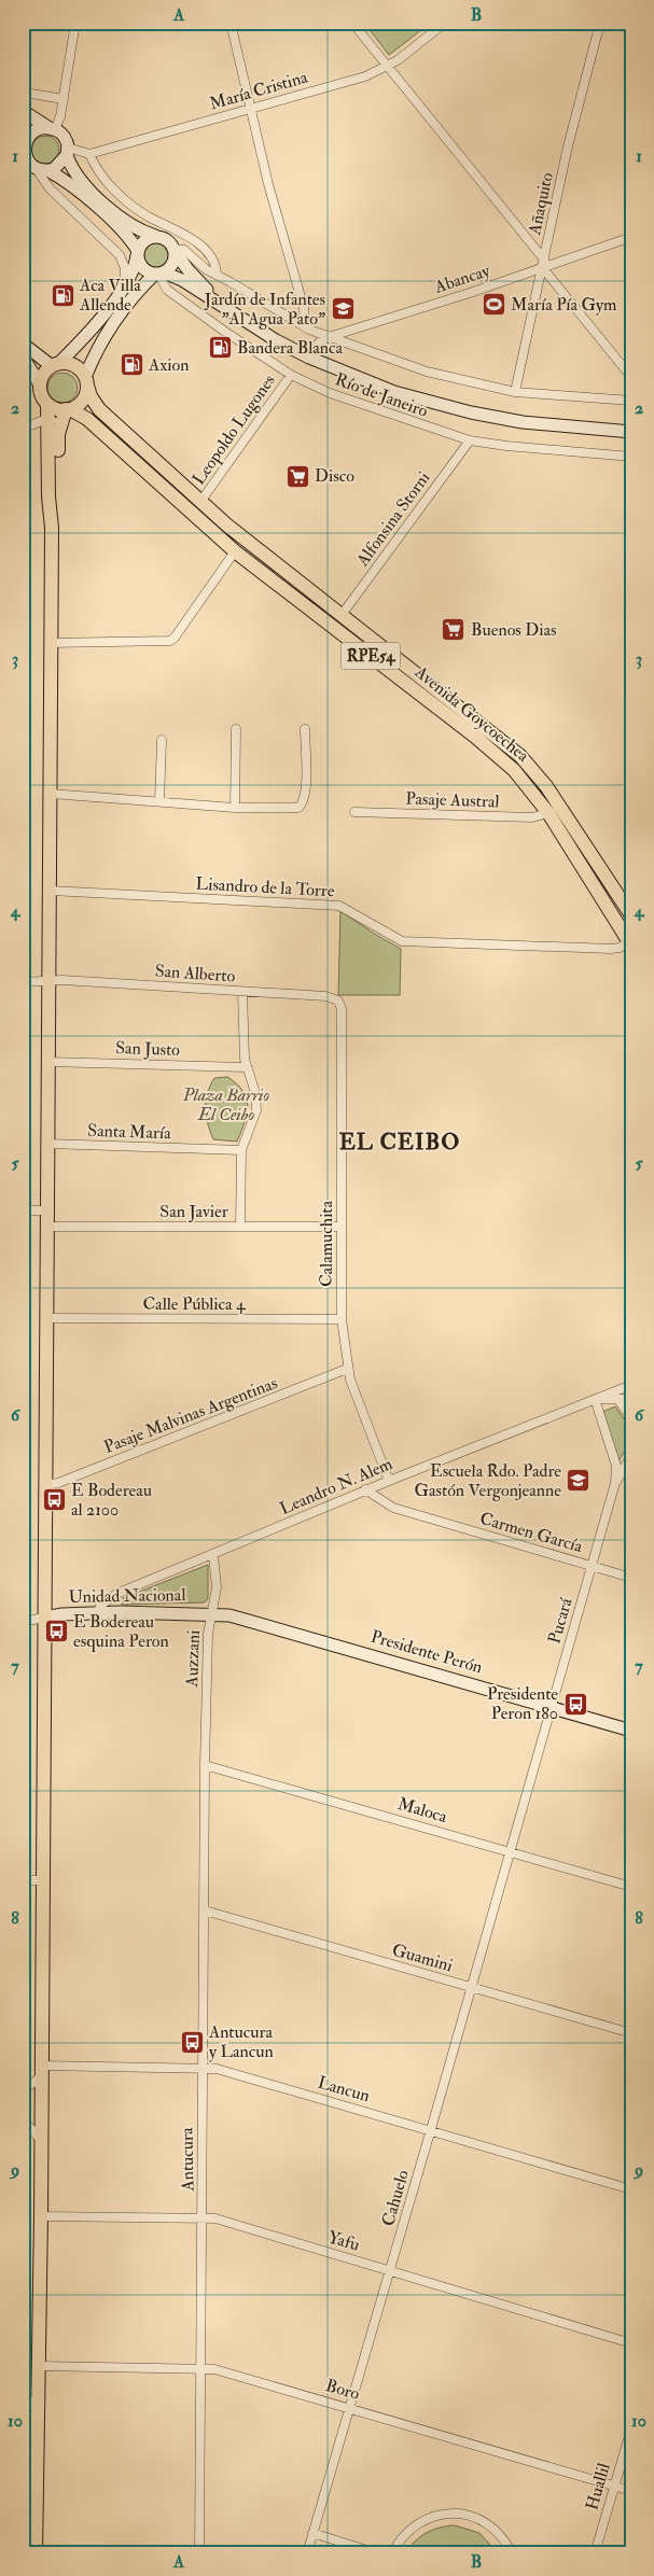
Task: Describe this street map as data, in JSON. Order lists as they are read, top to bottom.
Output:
{
  "streets": {
    "main road": [
      "RPE54",
      "Avenida Goycoechea",
      "Unidad Nacional",
      "Presidente Perón"
    ],
    "street": [
      "María Cristina",
      "Añaquito",
      "Abancay",
      "Río de Janeiro",
      "Leopoldo Lugones",
      "Alfonsina Storni",
      "Pasaje Austral",
      "Lisandro de la Torre",
      "San Alberto",
      "San Justo",
      "Santa María",
      "San Javier",
      "Calamuchita",
      "Calle Pública 4",
      "Pasaje Malvinas Argentinas",
      "Leandro N. Alem",
      "Carmen García",
      "Pucará",
      "Auzzani",
      "Maloca",
      "Guamini",
      "Lancun",
      "Antucura",
      "Cahuelo",
      "Yafu",
      "Boro",
      "Huallil"
    ]
  },
  "crossings": [
    ["Añaquito", "Abancay"],
    ["Río de Janeiro", "Leopoldo Lugones"],
    ["Río de Janeiro", "Alfonsina Storni"],
    ["Leopoldo Lugones", "Avenida Goycoechea"],
    ["Alfonsina Storni", "Avenida Goycoechea"],
    ["RPE54", "Avenida Goycoechea"],
    ["Avenida Goycoechea", "Pasaje Austral"],
    ["Avenida Goycoechea", "Lisandro de la Torre"],
    ["San Alberto", "Calamuchita"],
    ["San Javier", "Calamuchita"],
    ["Calamuchita", "Calle Pública 4"],
    ["Calamuchita", "Pasaje Malvinas Argentinas"],
    ["Calamuchita", "Leandro N. Alem"],
    ["Leandro N. Alem", "Carmen García"],
    ["Leandro N. Alem", "Unidad Nacional"],
    ["Leandro N. Alem", "Pucará"],
    ["Leandro N. Alem", "Auzzani"],
    ["Carmen García", "Pucará"],
    ["Unidad Nacional", "Presidente Perón"],
    ["Unidad Nacional", "Auzzani"],
    ["Pucará", "Presidente Perón"],
    ["Pucará", "Maloca"],
    ["Pucará", "Cahuelo"],
    ["Presidente Perón", "Auzzani"],
    ["Auzzani", "Maloca"],
    ["Auzzani", "Antucura"],
    ["Maloca", "Antucura"],
    ["Maloca", "Cahuelo"],
    ["Guamini", "Antucura"],
    ["Guamini", "Cahuelo"],
    ["Lancun", "Antucura"],
    ["Lancun", "Cahuelo"],
    ["Antucura", "Yafu"],
    ["Antucura", "Boro"],
    ["Cahuelo", "Yafu"],
    ["Cahuelo", "Boro"],
    ["Boro", "Huallil"]
  ],
  "districts": ["EL CEIBO"],
  "parks": ["Plaza Barrio El Ceibo"],
  "places": {
    "fuel station": ["Aca Villa Allende", "Bandera Blanca", "Axion"],
    "sports": ["María Pía Gym"],
    "school or university": ["Jardín de Infantes \"Al Agua Pato\"", "Escuela Rdo. Padre Gastón Vergonjeanne"],
    "supermarket": ["Disco", "Buenos Dias"],
    "bus stop": [
      "E Bodereau al 2100",
      "E Bodereau esquina Peron",
      "Presidente Peron 180",
      "Antucura y Lancun"
    ]
  },
  "grid": {
    "columns": ["A", "B"],
    "rows": [
      "1",
      "2",
      "3",
      "4",
      "5",
      "6",
      "7",
      "8",
      "9",
      "10"
    ]
  }
}
